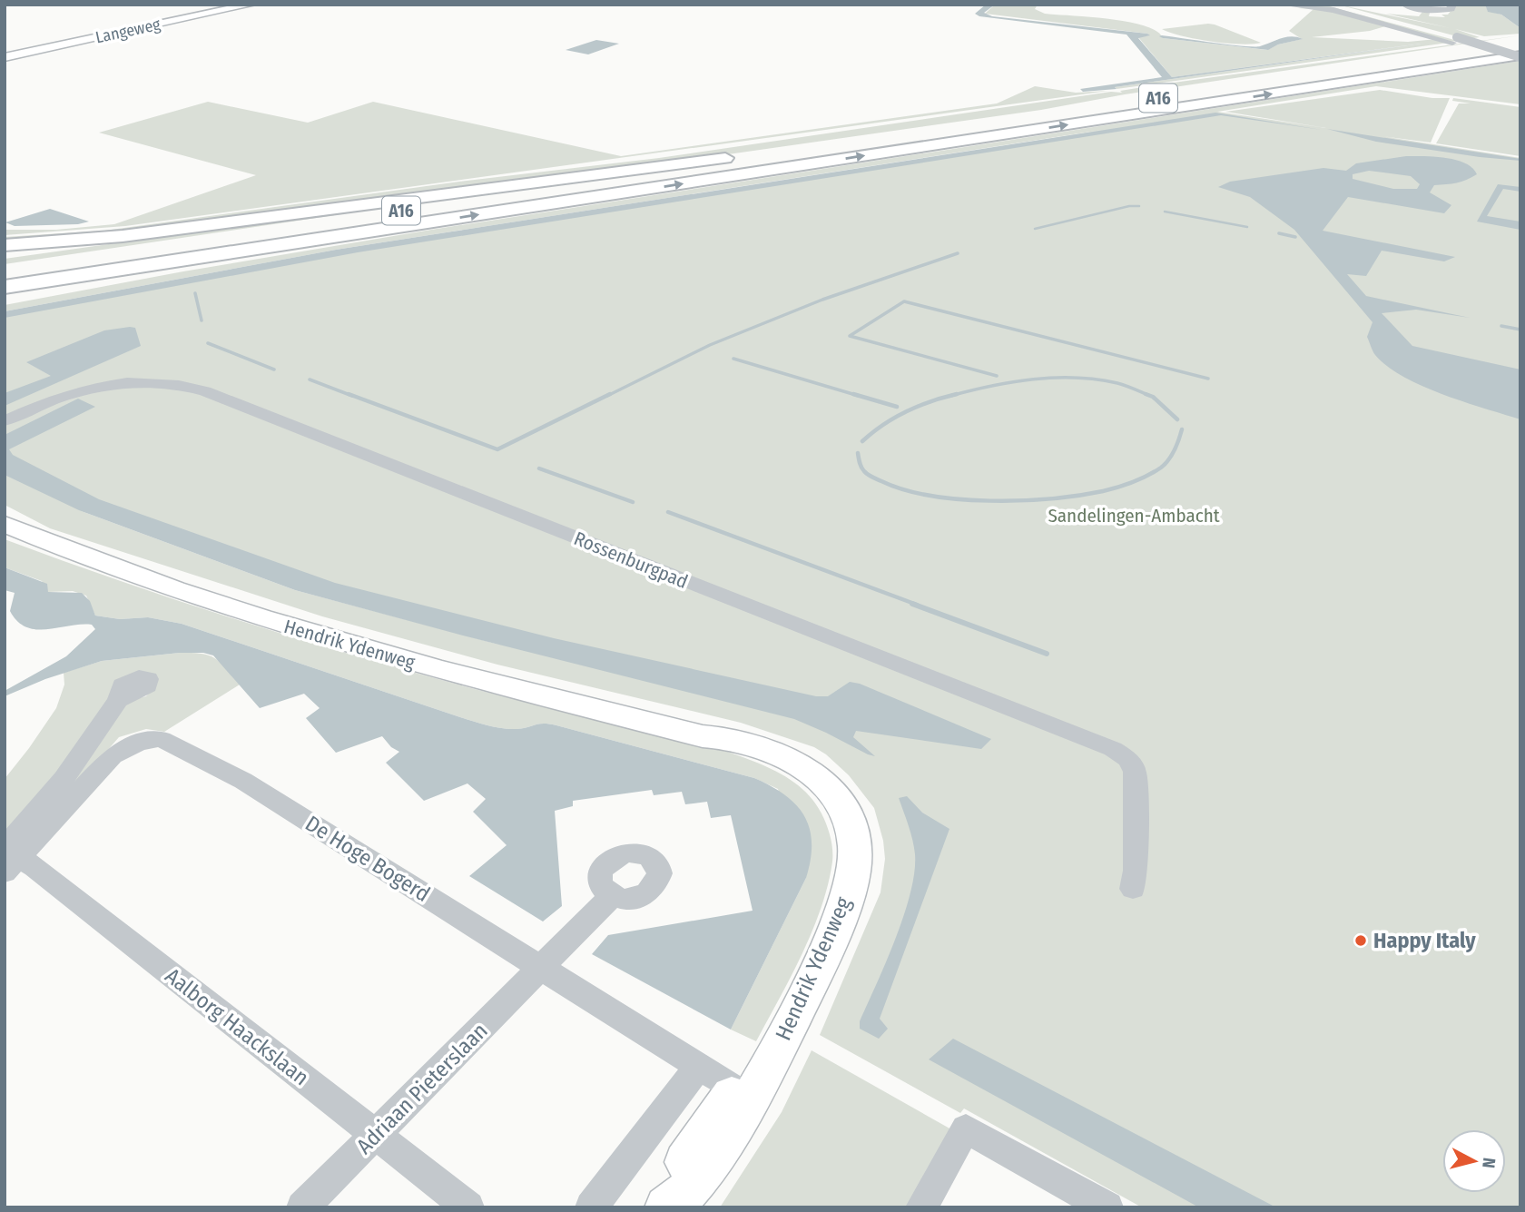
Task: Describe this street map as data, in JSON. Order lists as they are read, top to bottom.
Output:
{
  "streets": {
    "highway": ["A16"],
    "main road": ["Langeweg", "Hendrik Ydenweg"],
    "street": [
      "Rossenburgpad",
      "De Hoge Bogerd",
      "Aalborg Haackslaan",
      "Adriaan Pieterslaan"
    ]
  },
  "crossings": [
    ["Hendrik Ydenweg", "De Hoge Bogerd"],
    ["De Hoge Bogerd", "Aalborg Haackslaan"],
    ["De Hoge Bogerd", "Adriaan Pieterslaan"],
    ["Aalborg Haackslaan", "Adriaan Pieterslaan"]
  ],
  "parks": ["Sandelingen-Ambacht"],
  "places": ["Happy Italy"],
  "north": "right"
}
